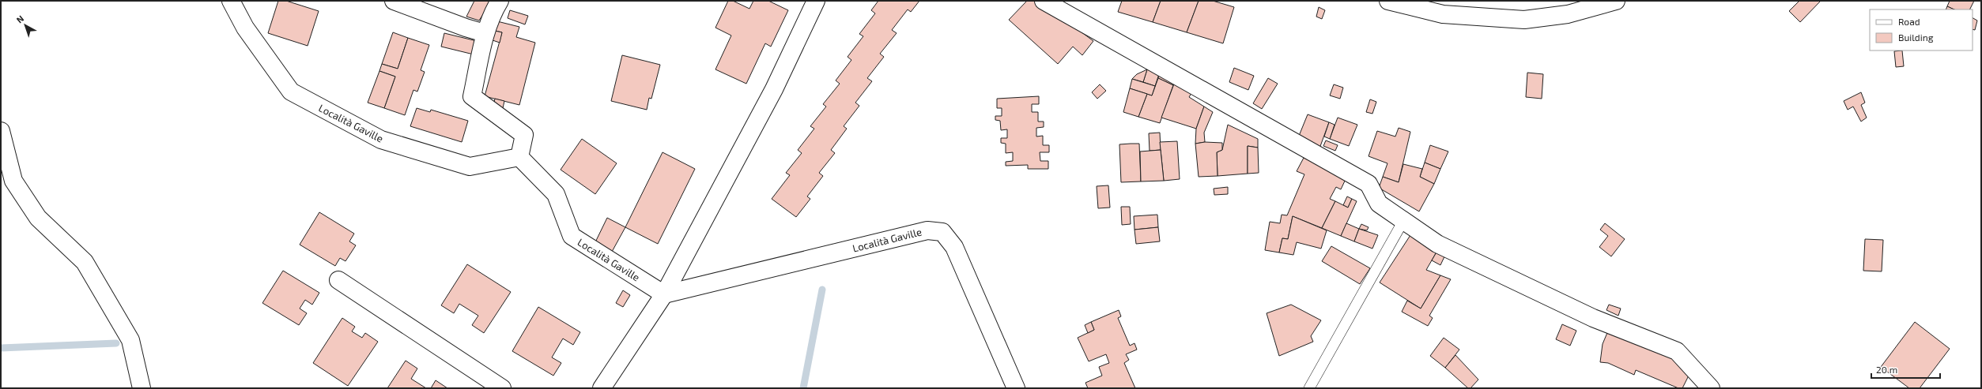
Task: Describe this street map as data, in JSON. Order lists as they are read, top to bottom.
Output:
{
  "streets": {
    "street": ["Località Gaville"]
  },
  "legend": ["Road", "Building"],
  "scale_bar": "20 m",
  "north": "top left"
}
